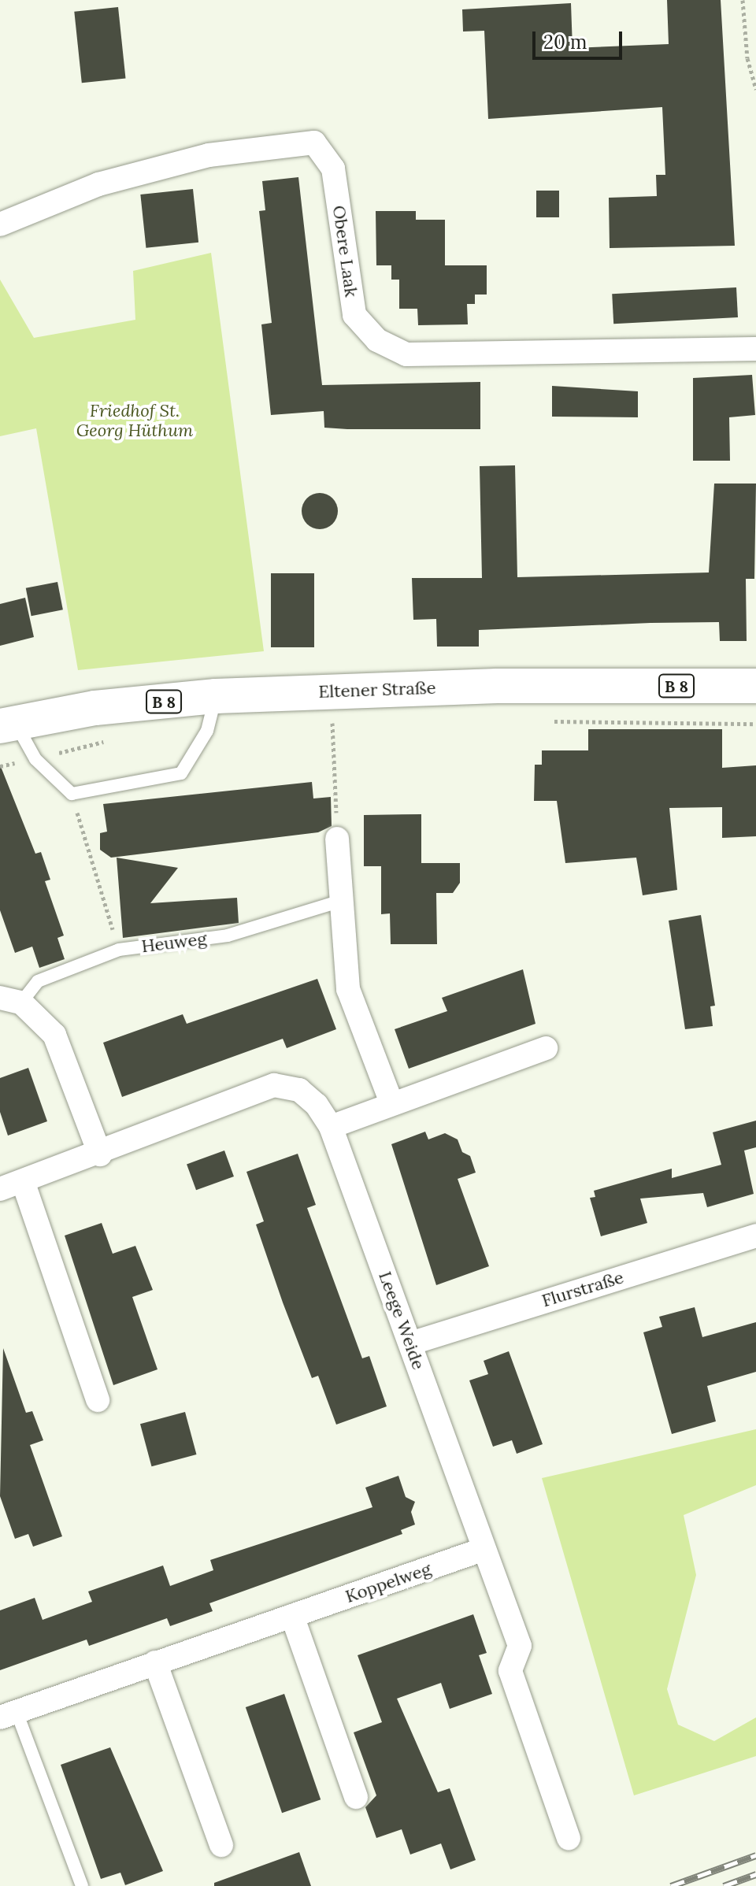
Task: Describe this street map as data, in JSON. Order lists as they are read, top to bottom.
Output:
{
  "streets": {
    "main road": ["B 8", "Eltener Straße"],
    "street": [
      "Obere Laak",
      "Heuweg",
      "Flurstraße",
      "Leege Weide",
      "Koppelweg"
    ]
  },
  "crossings": [
    ["Heuweg", "Leege Weide"],
    ["Flurstraße", "Leege Weide"],
    ["Leege Weide", "Koppelweg"]
  ],
  "parks": ["Friedhof St. Georg Hüthum"],
  "scale_bar": "20 m"
}
